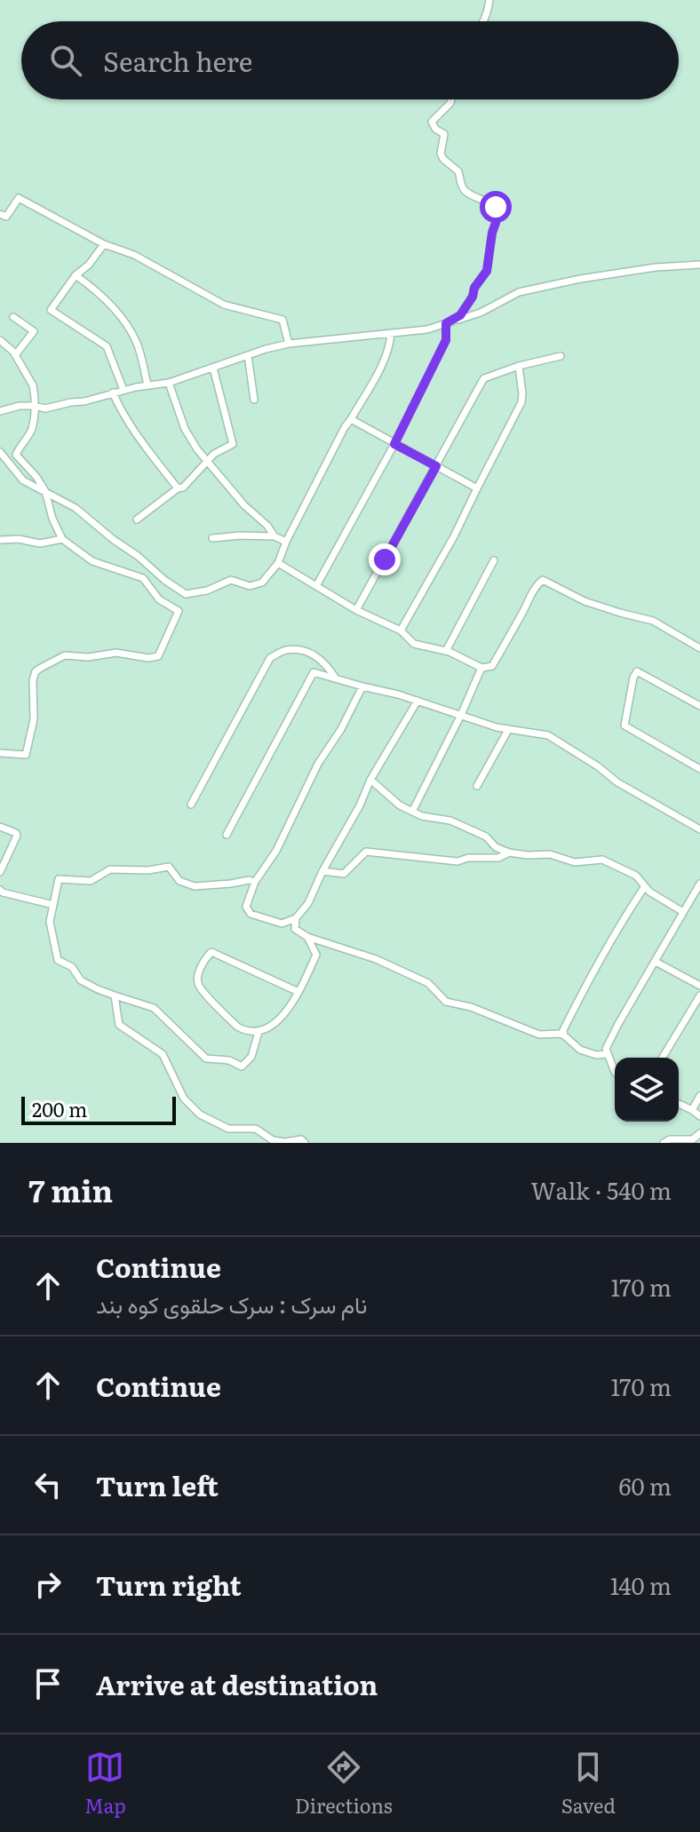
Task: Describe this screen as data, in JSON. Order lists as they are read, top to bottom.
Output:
{
  "scale_bar": "200 m",
  "page": {
    "search": "Search here",
    "scale": "200 m",
    "heading": ["7 min", "Walk · 540 m"],
    "list": [
      ["Continue", "نام سرک : سرک حلقوی کوه بند", "170 m"],
      ["Continue", "170 m"],
      ["Turn left", "60 m"],
      ["Turn right", "140 m"],
      "Arrive at destination"
    ],
    "nav": ["Map", "Directions", "Saved"]
  }
}
